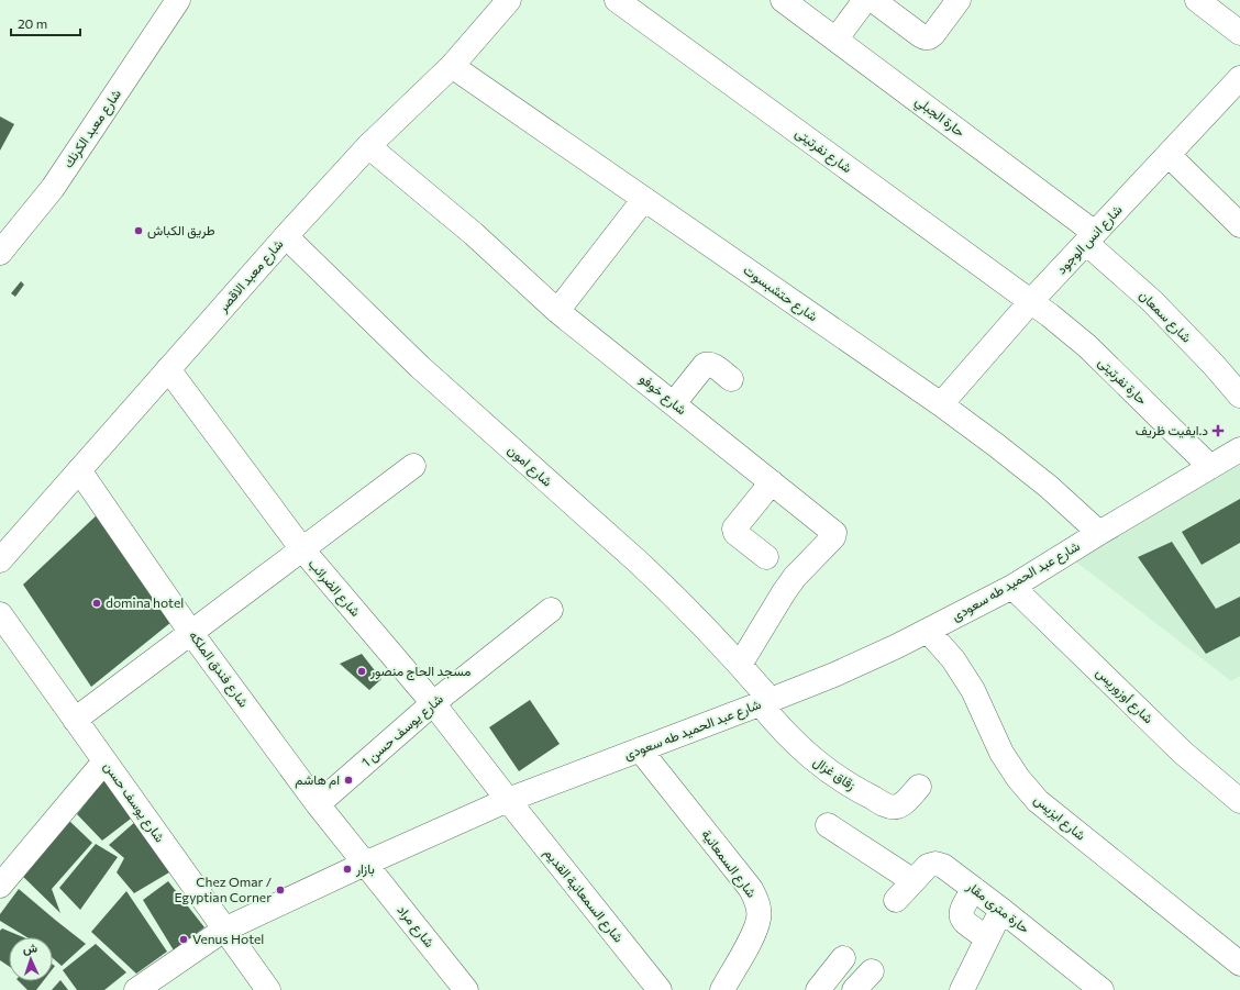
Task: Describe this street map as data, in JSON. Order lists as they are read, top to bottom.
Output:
{
  "streets": {
    "street": [
      "حارة الجبلي",
      "شارع معبد الكرنك",
      "شارع نفرتيتى",
      "شارع انس الوجود",
      "شارع معبد الاقصر",
      "شارع حتشبسوت",
      "شارع سمعان",
      "حارة نفرتيتى",
      "شارع خوفو",
      "شارع امون",
      "شارع عبد الحميد طه سعودى",
      "شارع الضرائب",
      "شارع فندق الملكه",
      "شارع أوزوريس",
      "شارع يوسف حسن 1",
      "زقاق غزال",
      "شارع يوسف حسن",
      "شارع ايزيس",
      "شارع السمعانية",
      "شارع السمعانية القديم",
      "حارة مترى مقار",
      "شارع مراد"
    ]
  },
  "crossings": [
    ["حارة الجبلي", "شارع انس الوجود"],
    ["حارة الجبلي", "شارع سمعان"],
    ["شارع نفرتيتى", "شارع انس الوجود"],
    ["شارع نفرتيتى", "حارة نفرتيتى"],
    ["شارع انس الوجود", "شارع حتشبسوت"],
    ["شارع انس الوجود", "شارع سمعان"],
    ["شارع انس الوجود", "حارة نفرتيتى"],
    ["شارع معبد الاقصر", "شارع حتشبسوت"],
    ["شارع معبد الاقصر", "شارع خوفو"],
    ["شارع معبد الاقصر", "شارع امون"],
    ["شارع معبد الاقصر", "شارع الضرائب"],
    ["شارع معبد الاقصر", "شارع فندق الملكه"],
    ["شارع حتشبسوت", "شارع عبد الحميد طه سعودى"],
    ["حارة نفرتيتى", "شارع عبد الحميد طه سعودى"],
    ["شارع خوفو", "شارع امون"],
    ["شارع امون", "شارع عبد الحميد طه سعودى"],
    ["شارع امون", "زقاق غزال"],
    ["شارع عبد الحميد طه سعودى", "شارع الضرائب"],
    ["شارع عبد الحميد طه سعودى", "شارع فندق الملكه"],
    ["شارع عبد الحميد طه سعودى", "شارع أوزوريس"],
    ["شارع عبد الحميد طه سعودى", "زقاق غزال"],
    ["شارع عبد الحميد طه سعودى", "شارع يوسف حسن"],
    ["شارع عبد الحميد طه سعودى", "شارع ايزيس"],
    ["شارع عبد الحميد طه سعودى", "شارع السمعانية"],
    ["شارع عبد الحميد طه سعودى", "شارع السمعانية القديم"],
    ["شارع عبد الحميد طه سعودى", "شارع مراد"],
    ["شارع الضرائب", "شارع يوسف حسن 1"],
    ["شارع الضرائب", "شارع السمعانية القديم"],
    ["شارع فندق الملكه", "شارع يوسف حسن 1"],
    ["شارع فندق الملكه", "شارع مراد"]
  ],
  "places": {
    "other": [
      "طريق الكباش",
      "domina hotel",
      "مسجد الحاج منصور",
      "ام هاشم",
      "بازار",
      "Chez Omar / Egyptian Corner",
      "Venus Hotel"
    ],
    "health": ["د.ايفيت ظريف"]
  },
  "scale_bar": "20 m",
  "north": "top"
}
